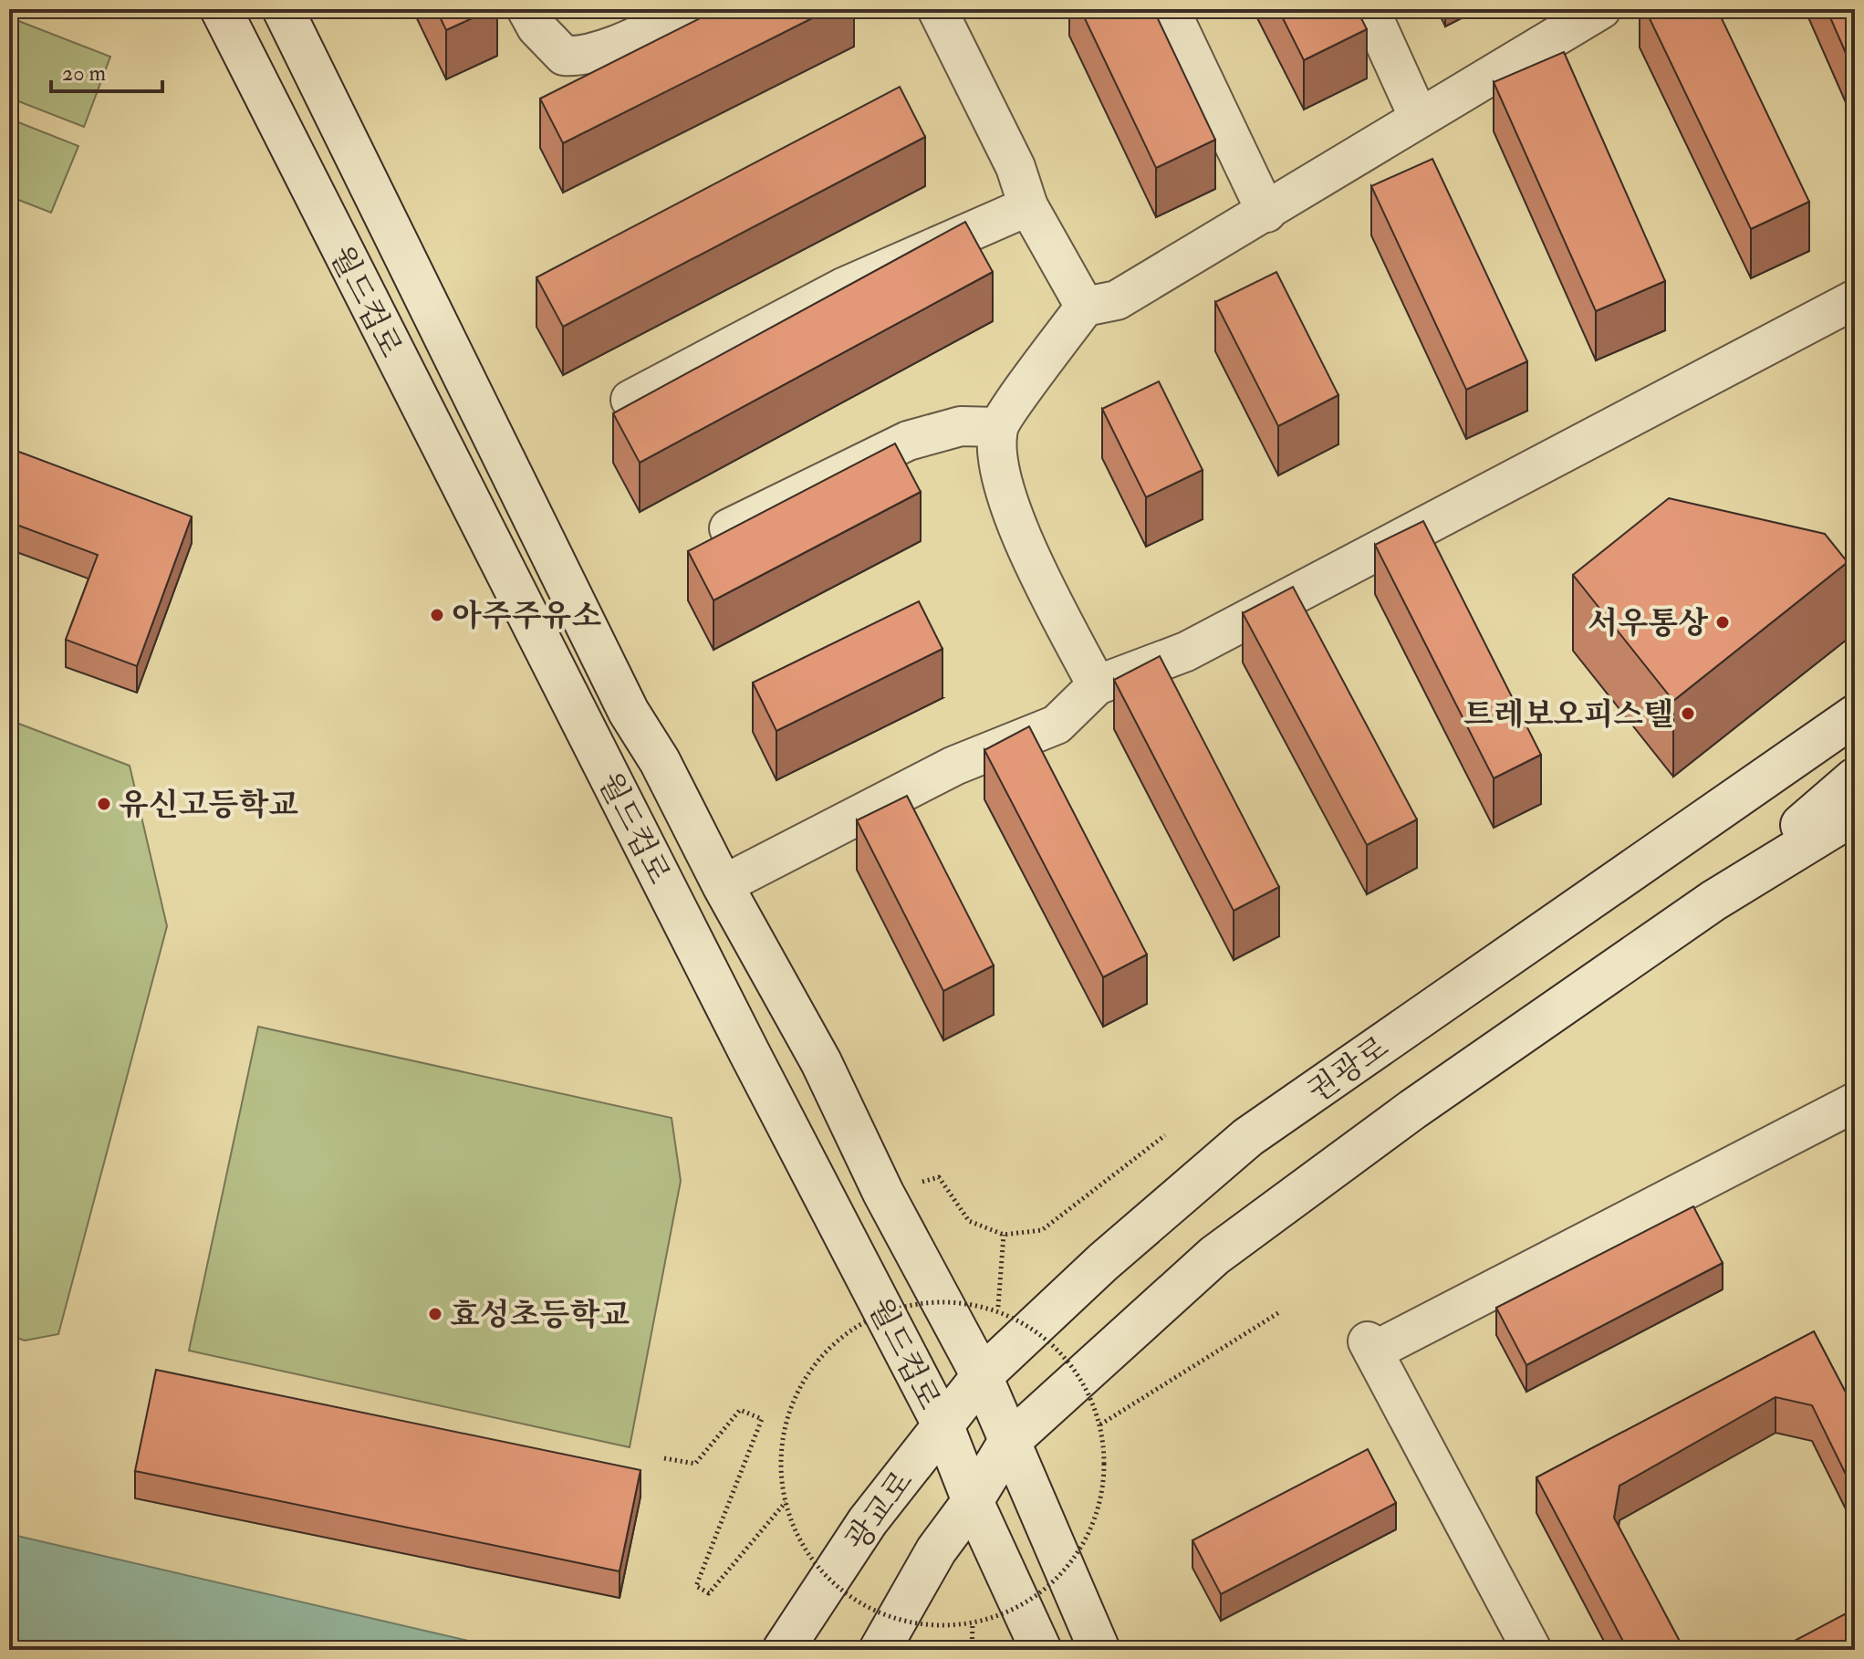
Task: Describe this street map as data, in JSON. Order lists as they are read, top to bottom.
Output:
{
  "streets": {
    "street": ["월드컵로", "권광로", "광교로"]
  },
  "crossings": [
    ["월드컵로", "권광로"],
    ["월드컵로", "광교로"],
    ["권광로", "광교로"]
  ],
  "places": [
    "아주주유소",
    "서우통상",
    "트레보오피스텔",
    "유신고등학교",
    "효성초등학교"
  ],
  "scale_bar": "20 m"
}
